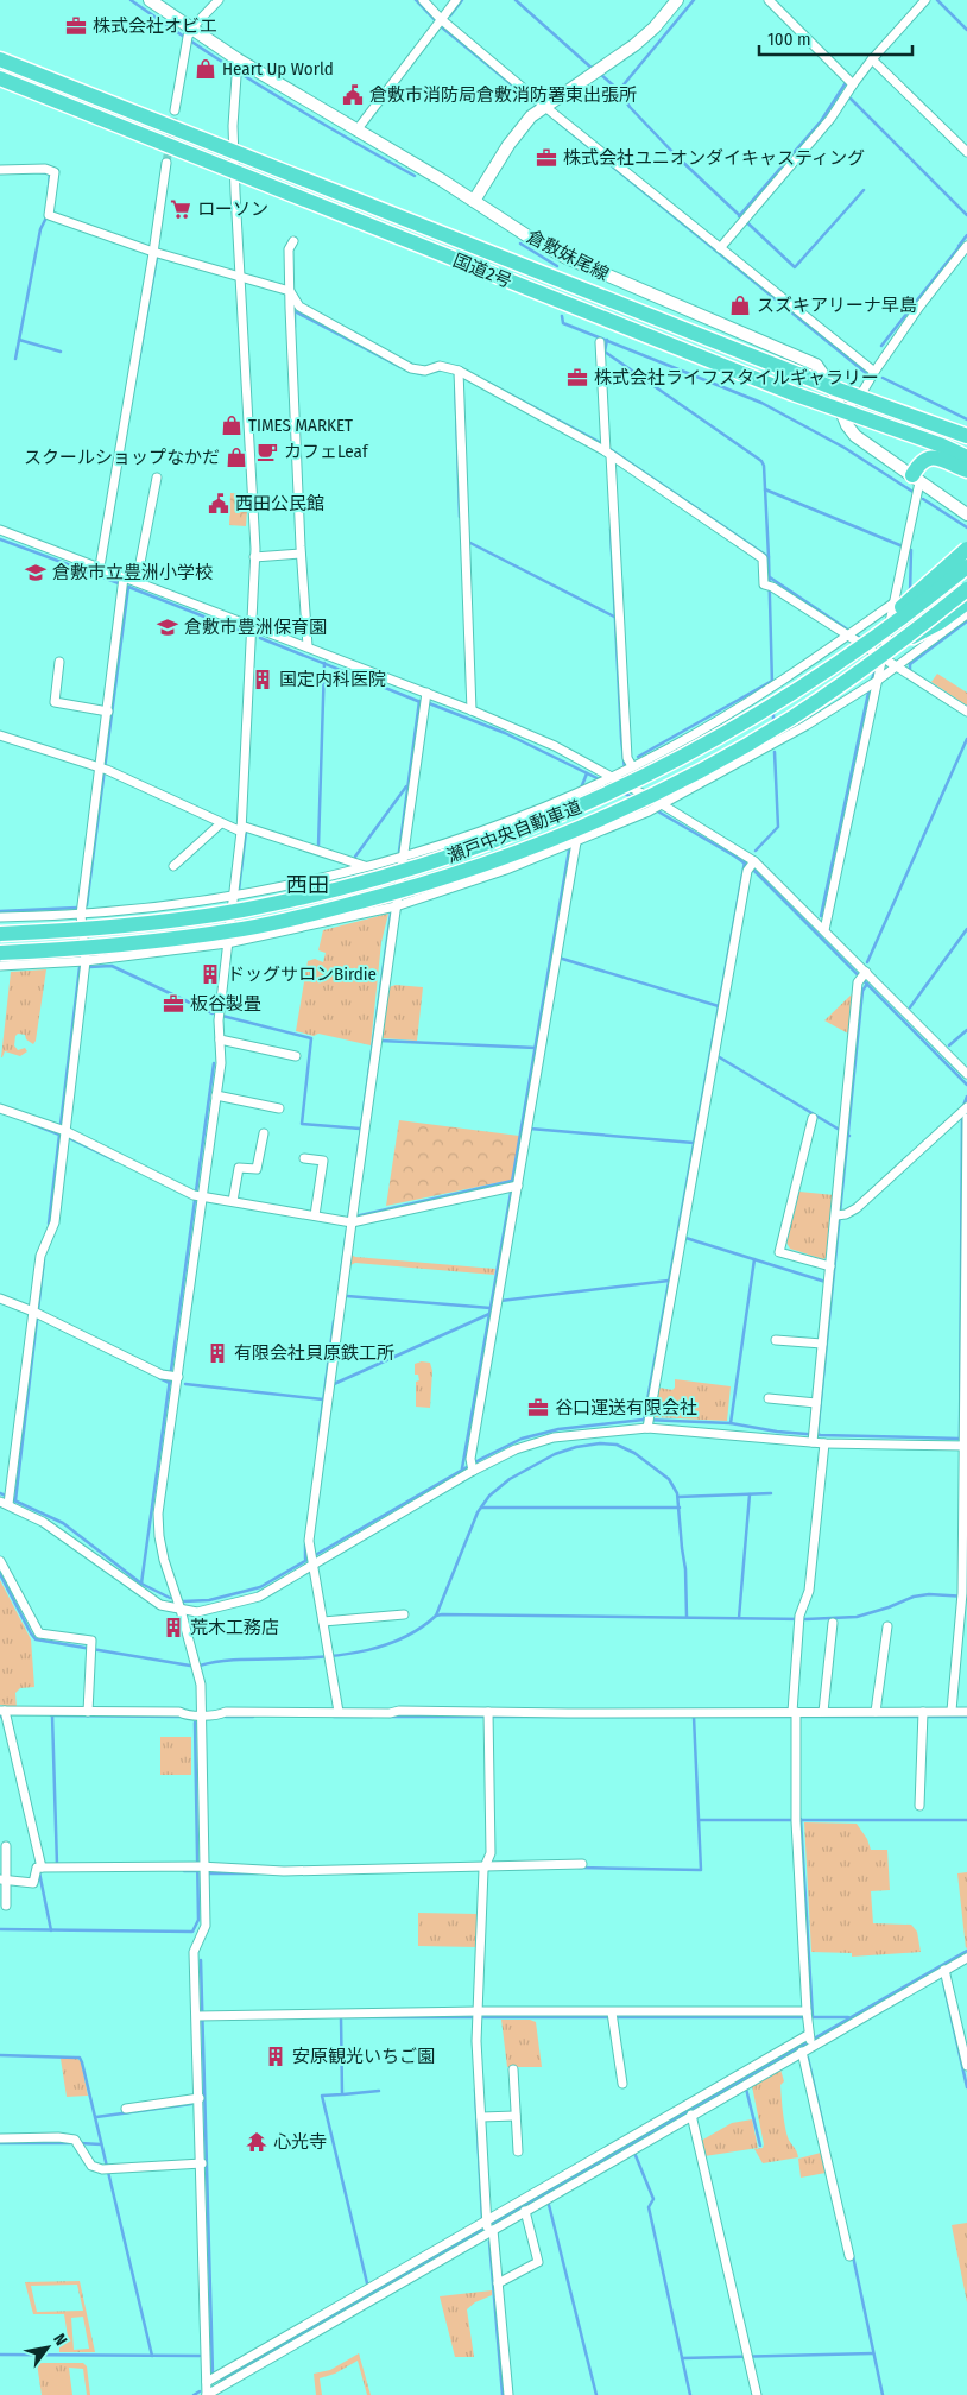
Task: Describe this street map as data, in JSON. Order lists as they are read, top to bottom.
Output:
{
  "streets": {
    "highway": ["国道2号", "瀬戸中央自動車道"],
    "main road": ["倉敷妹尾線"]
  },
  "crossings": [
    ["倉敷妹尾線", "国道2号"]
  ],
  "districts": ["西田"],
  "places": {
    "office": [
      "株式会社オビエ",
      "株式会社ユニオンダイキャスティング",
      "株式会社ライフスタイルギャラリー",
      "板谷製畳",
      "谷口運送有限会社"
    ],
    "shop": [
      "Heart Up World",
      "スズキアリーナ早島",
      "TIMES MARKET",
      "スクールショップなかだ"
    ],
    "public building": ["倉敷市消防局倉敷消防署東出張所", "西田公民館"],
    "supermarket": ["ローソン"],
    "cafe": ["カフェLeaf"],
    "school or university": ["倉敷市立豊洲小学校", "倉敷市豊洲保育園"],
    "building": [
      "国定内科医院",
      "ドッグサロンBirdie",
      "有限会社貝原鉄工所",
      "荒木工務店",
      "安原観光いちご園"
    ],
    "temple": ["心光寺"]
  },
  "scale_bar": "100 m",
  "north": "top right"
}
